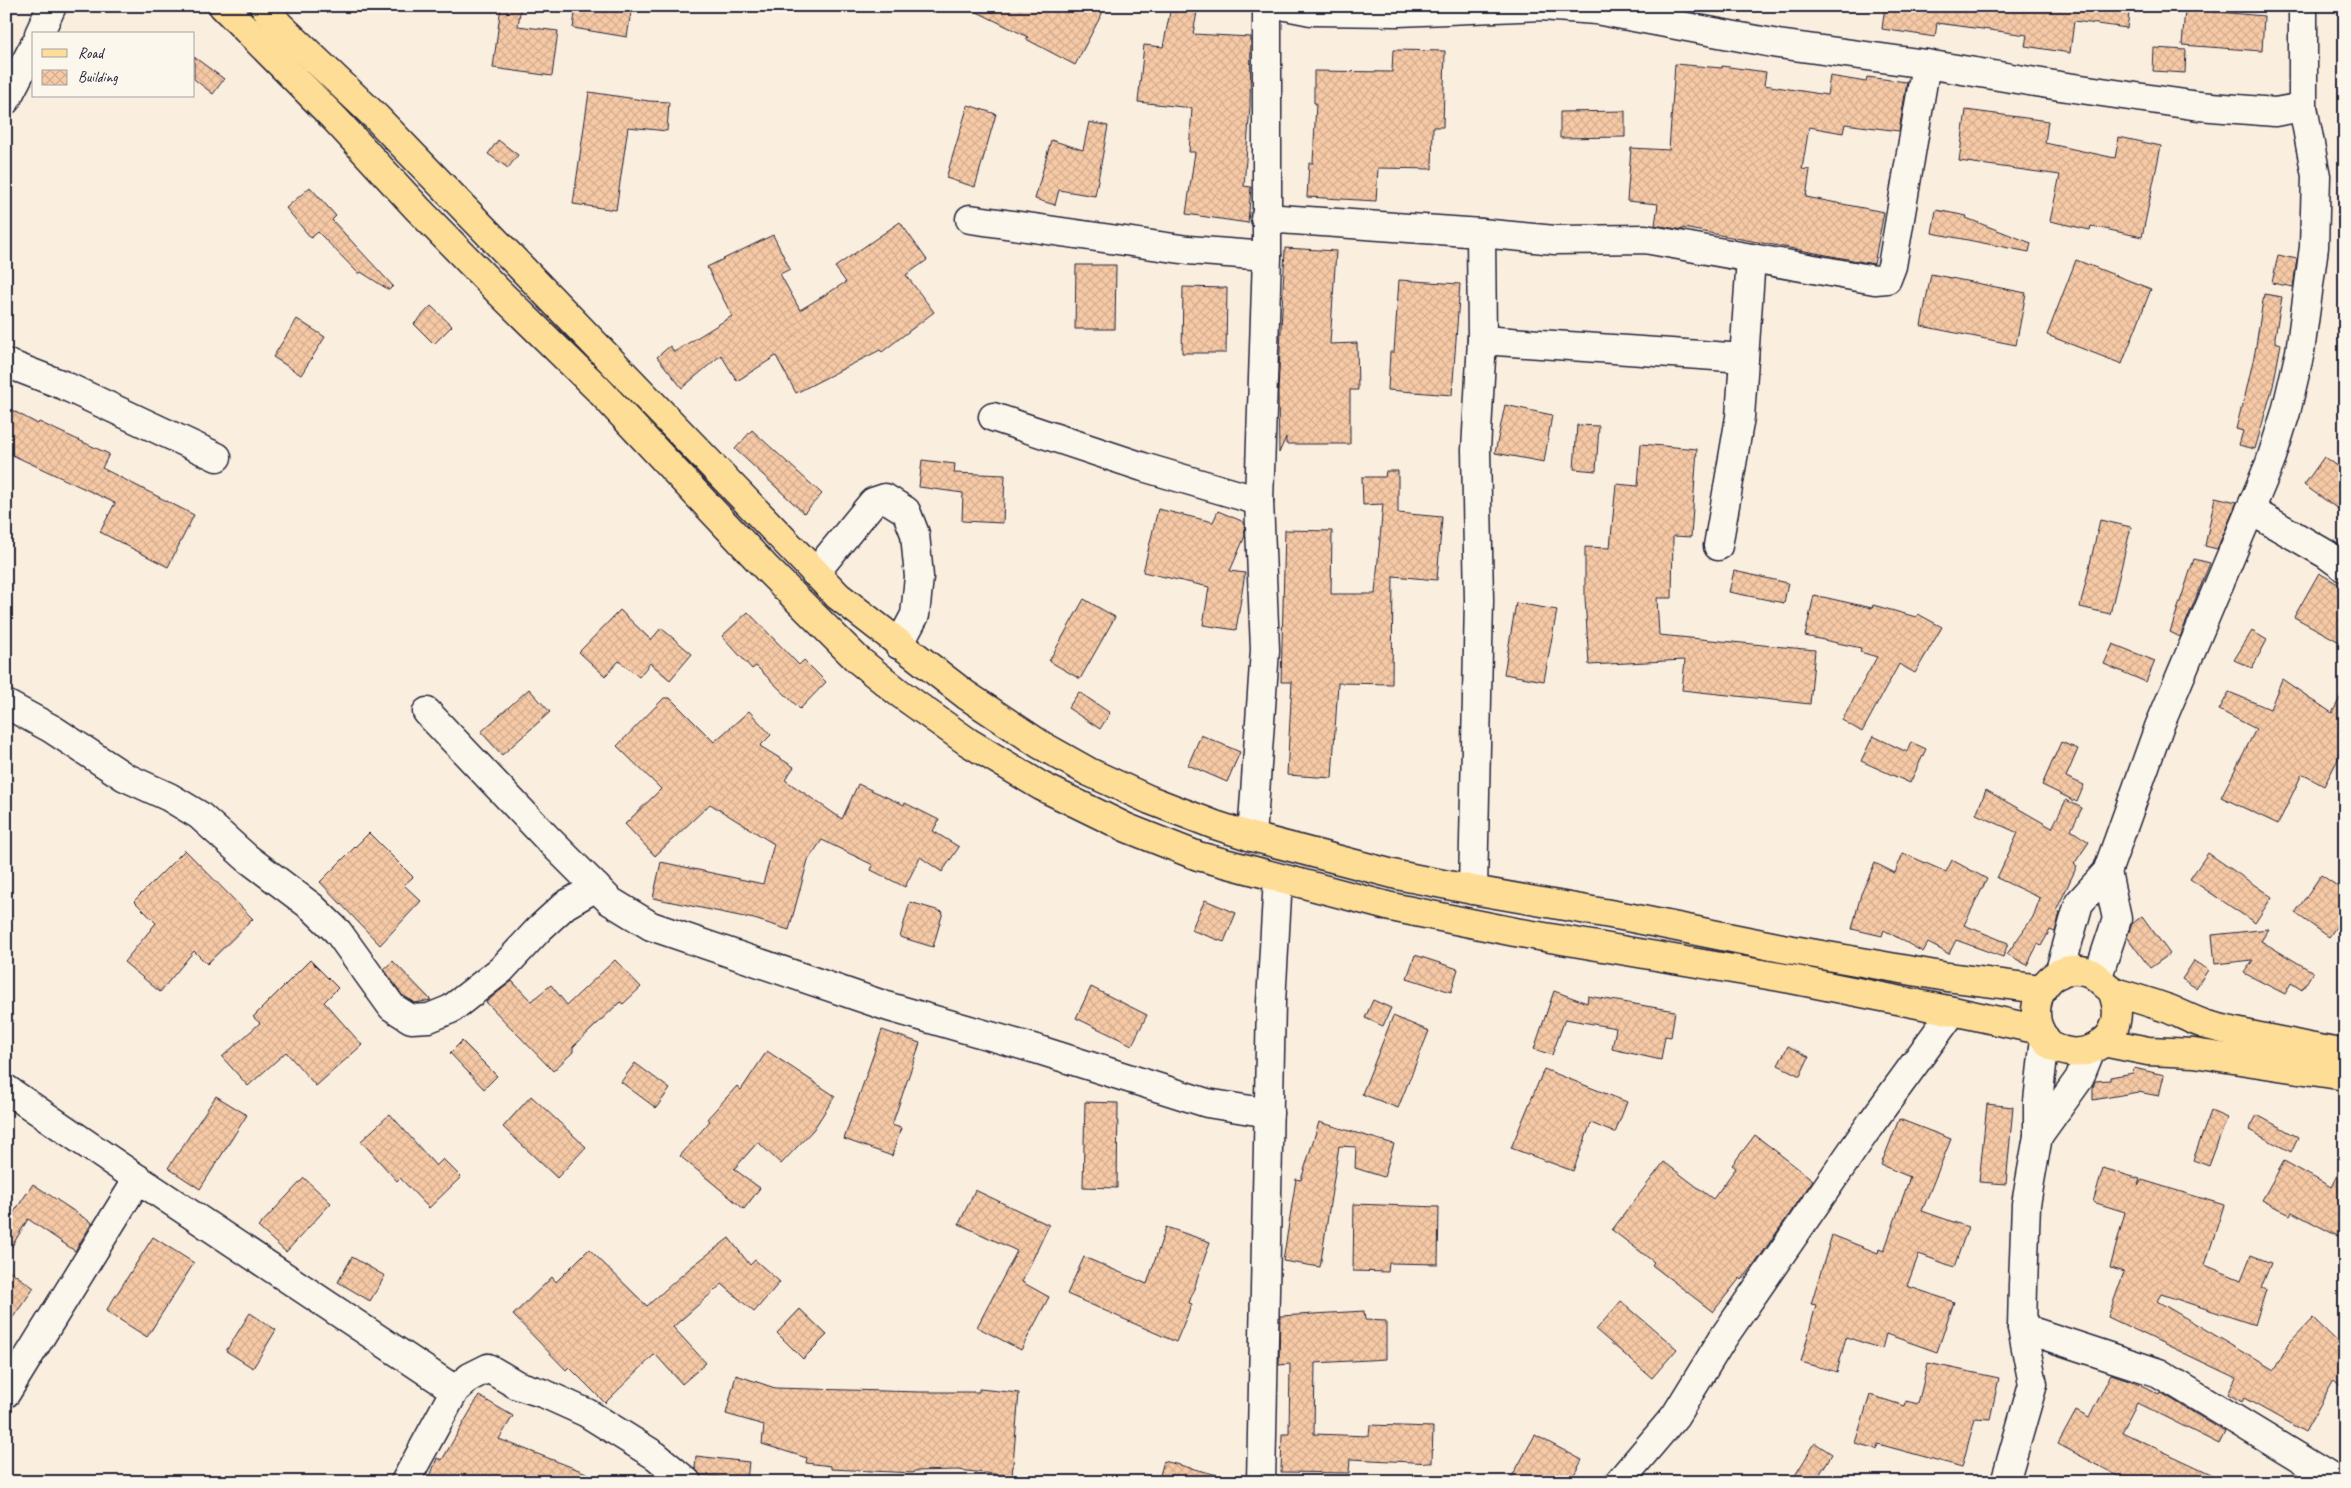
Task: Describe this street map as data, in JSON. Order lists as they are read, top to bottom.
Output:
{
  "legend": ["Road", "Building"]
}
